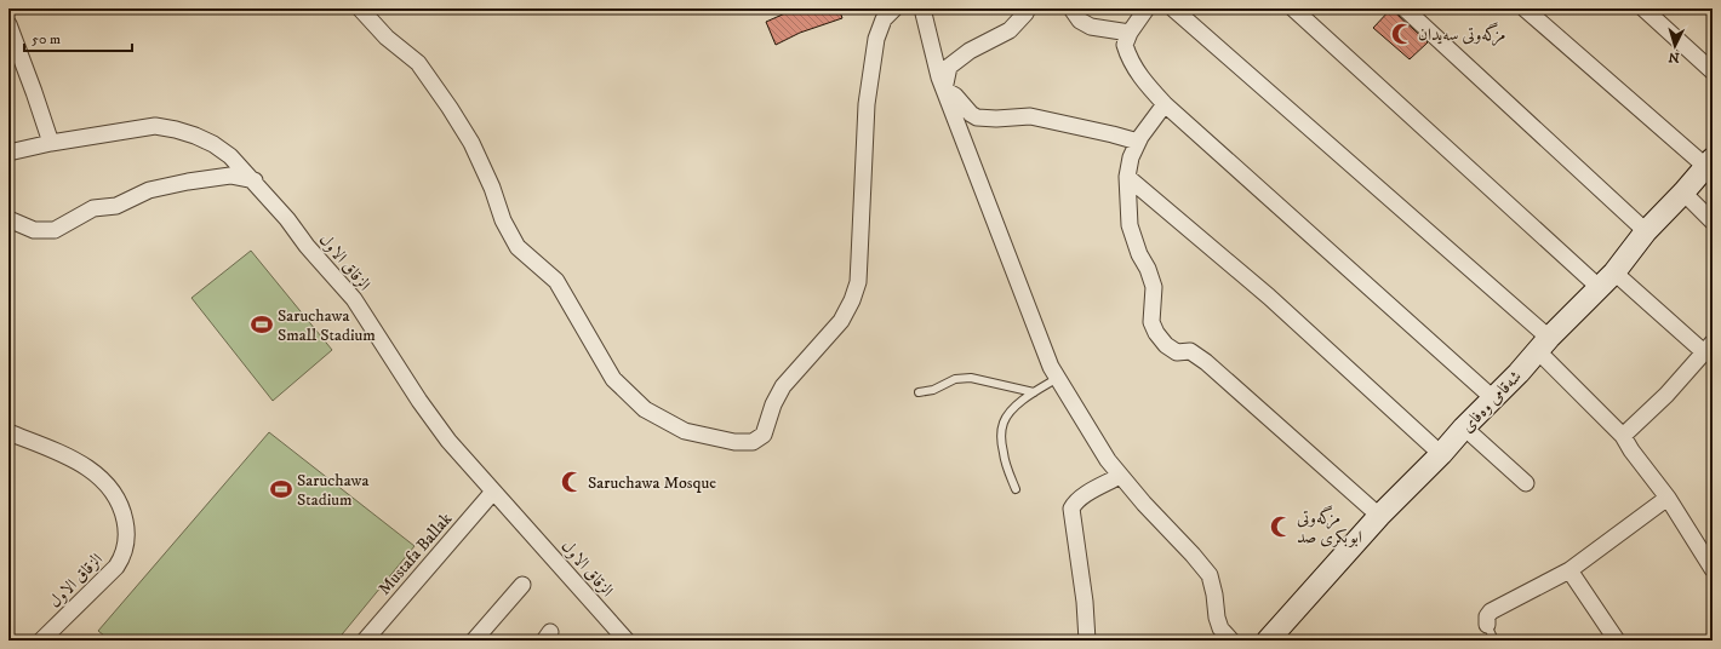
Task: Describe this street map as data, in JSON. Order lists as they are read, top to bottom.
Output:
{
  "streets": {
    "street": ["الزقاق الاول", "شەقامی وەفای", "Mustafa Ballak"]
  },
  "crossings": [
    ["الزقاق الاول", "Mustafa Ballak"]
  ],
  "places": {
    "mosque": ["مزگەوتی سەیدان", "Saruchawa Mosque", "مزگەوتی ابوبکری صد"],
    "sports": ["Saruchawa Small Stadium", "Saruchawa Stadium"]
  },
  "scale_bar": "50 m",
  "north": "bottom"
}
